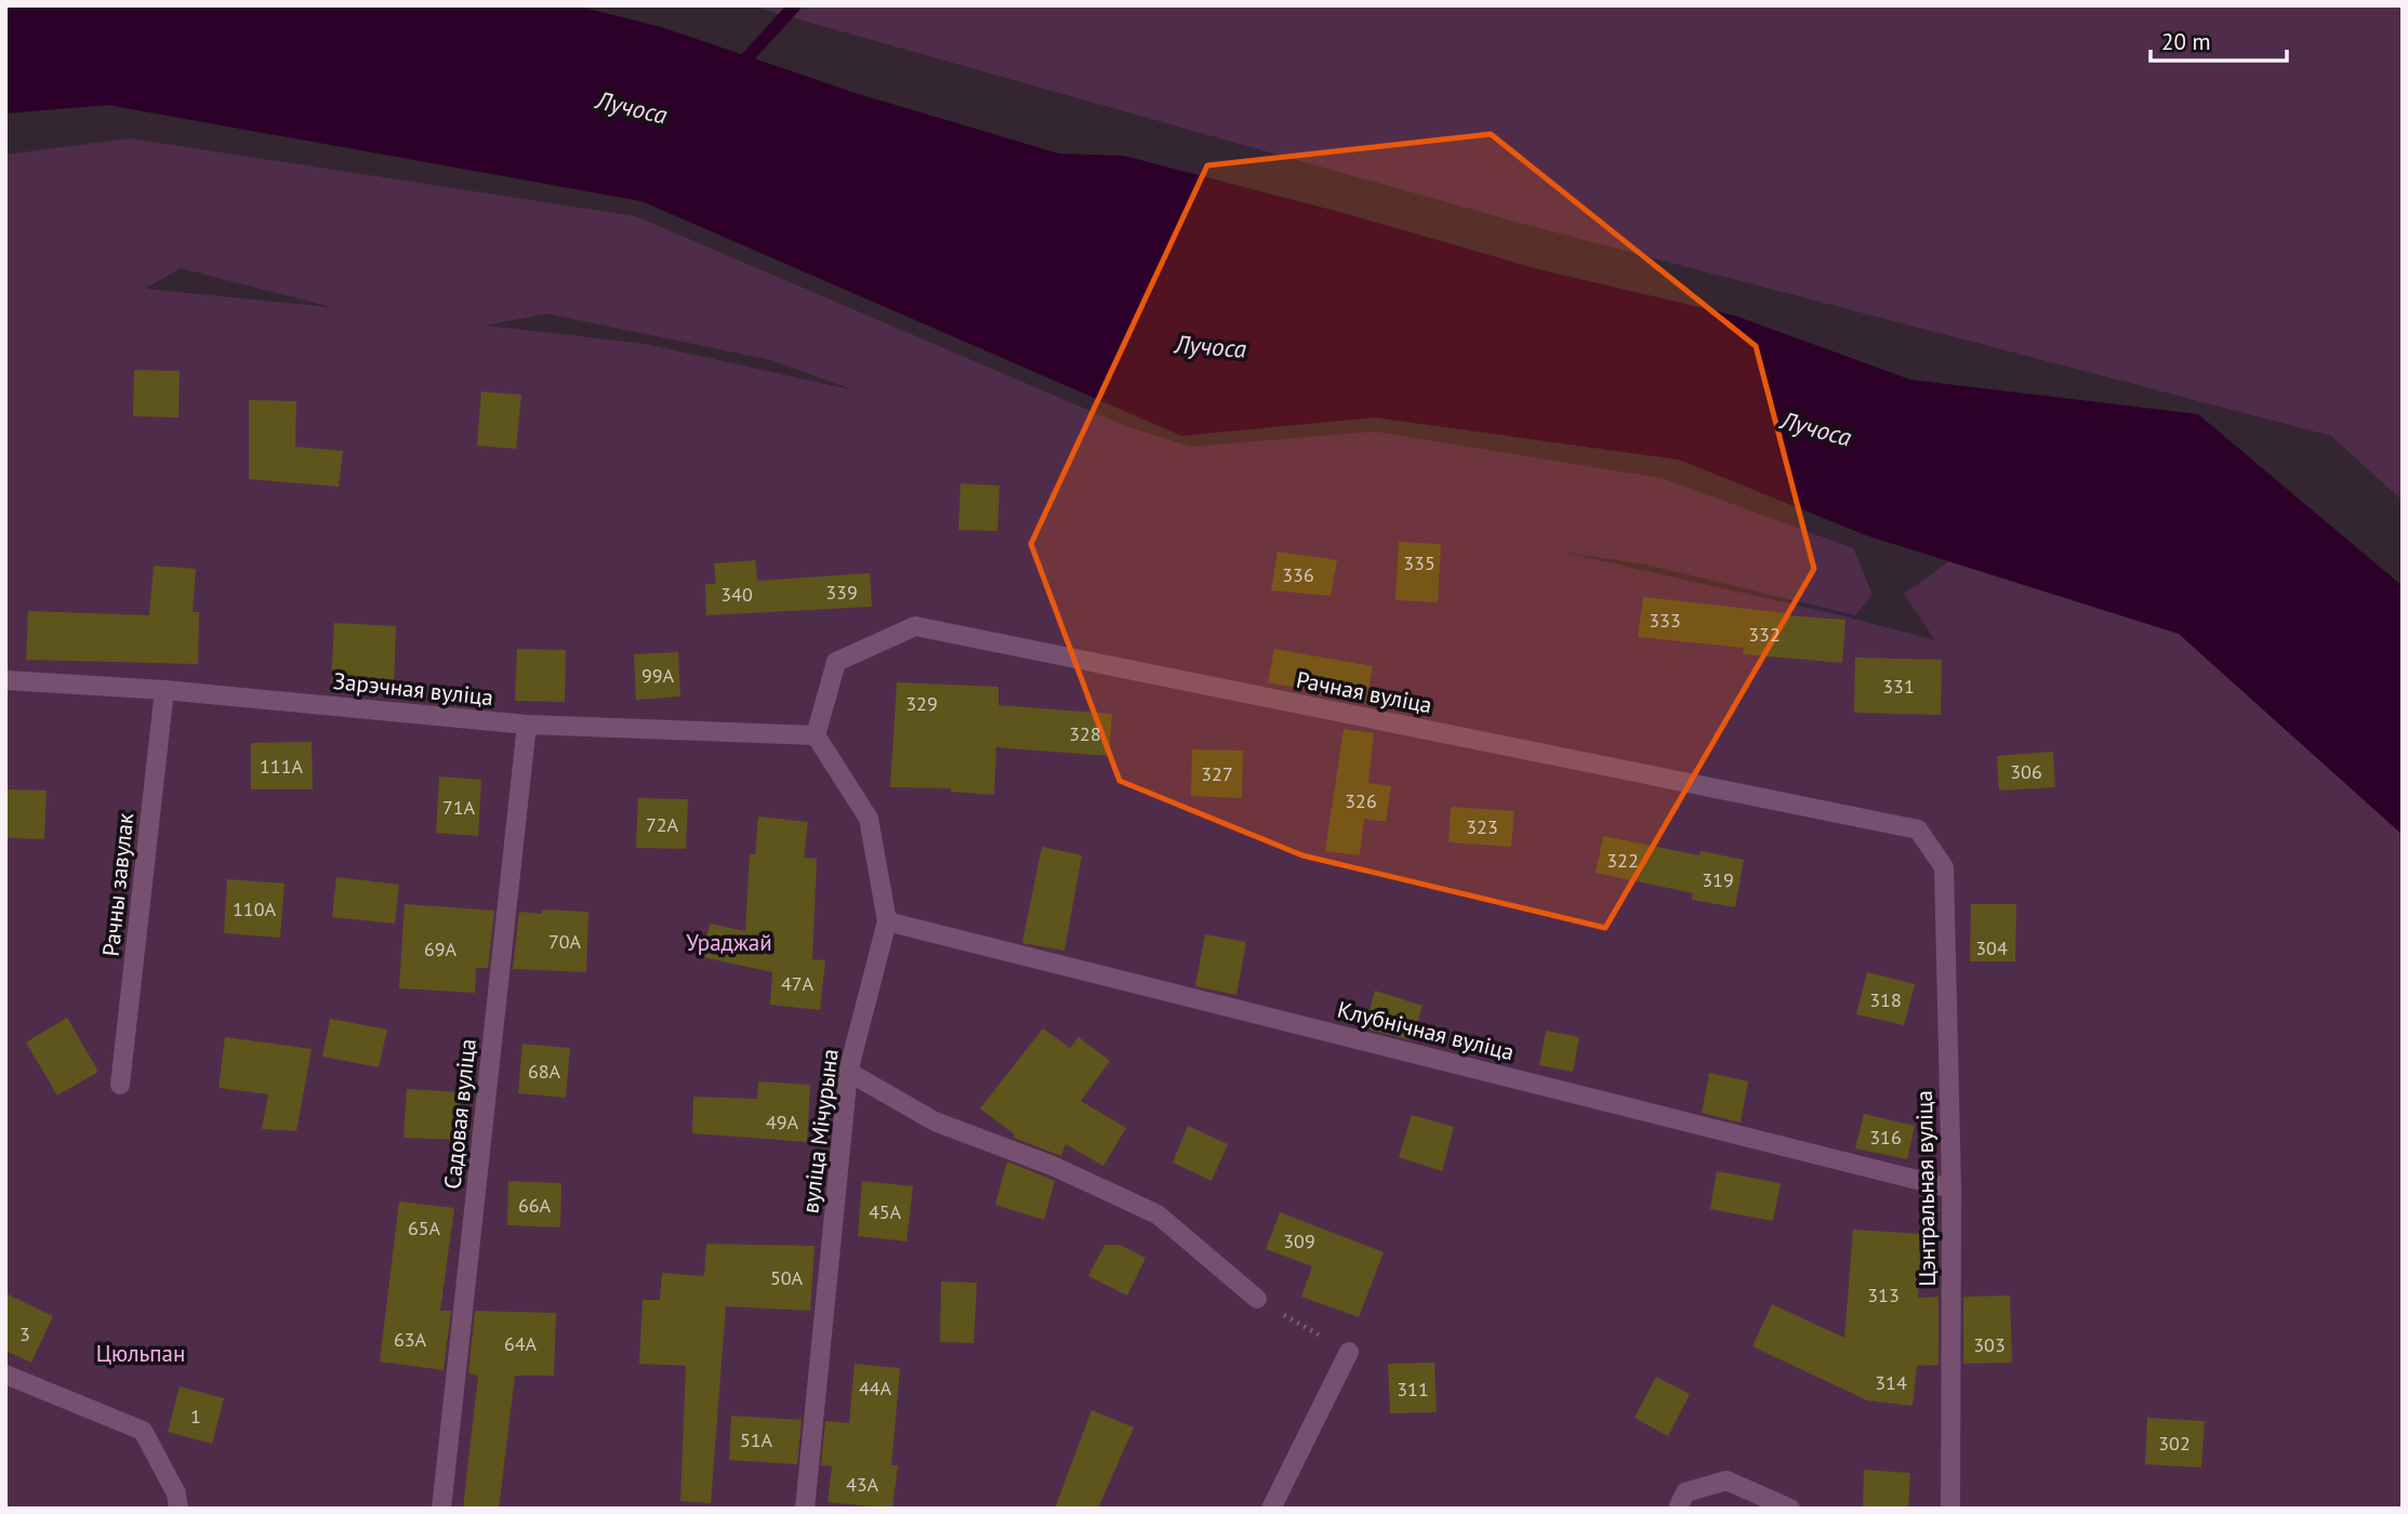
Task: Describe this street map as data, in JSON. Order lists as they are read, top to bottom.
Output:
{
  "streets": {
    "lane": [
      "Зарэчная вуліца",
      "Рачная вуліца",
      "Рачны завулак",
      "Клубнічная вуліца",
      "Садовая вуліца",
      "вуліца Мічурына",
      "Цэнтральная вуліца"
    ]
  },
  "crossings": [
    ["Зарэчная вуліца", "Рачная вуліца"],
    ["Зарэчная вуліца", "Рачны завулак"],
    ["Зарэчная вуліца", "Садовая вуліца"],
    ["Зарэчная вуліца", "вуліца Мічурына"],
    ["Рачная вуліца", "вуліца Мічурына"],
    ["Рачная вуліца", "Цэнтральная вуліца"],
    ["Клубнічная вуліца", "вуліца Мічурына"],
    ["Клубнічная вуліца", "Цэнтральная вуліца"]
  ],
  "water": ["Лучоса"],
  "parks": ["Ураджай", "Цюльпан"],
  "house_numbers": [
    "335",
    "336",
    "339",
    "340",
    "333",
    "332",
    "99А",
    "331",
    "329",
    "328",
    "111А",
    "306",
    "327",
    "326",
    "71А",
    "72А",
    "323",
    "322",
    "319",
    "110А",
    "70А",
    "304",
    "69А",
    "47А",
    "318",
    "68А",
    "49А",
    "316",
    "66А",
    "45А",
    "65А",
    "309",
    "50А",
    "313",
    "3",
    "63А",
    "64А",
    "303",
    "314",
    "44А",
    "311",
    "1",
    "51А",
    "302",
    "43А"
  ],
  "scale_bar": "20 m"
}
